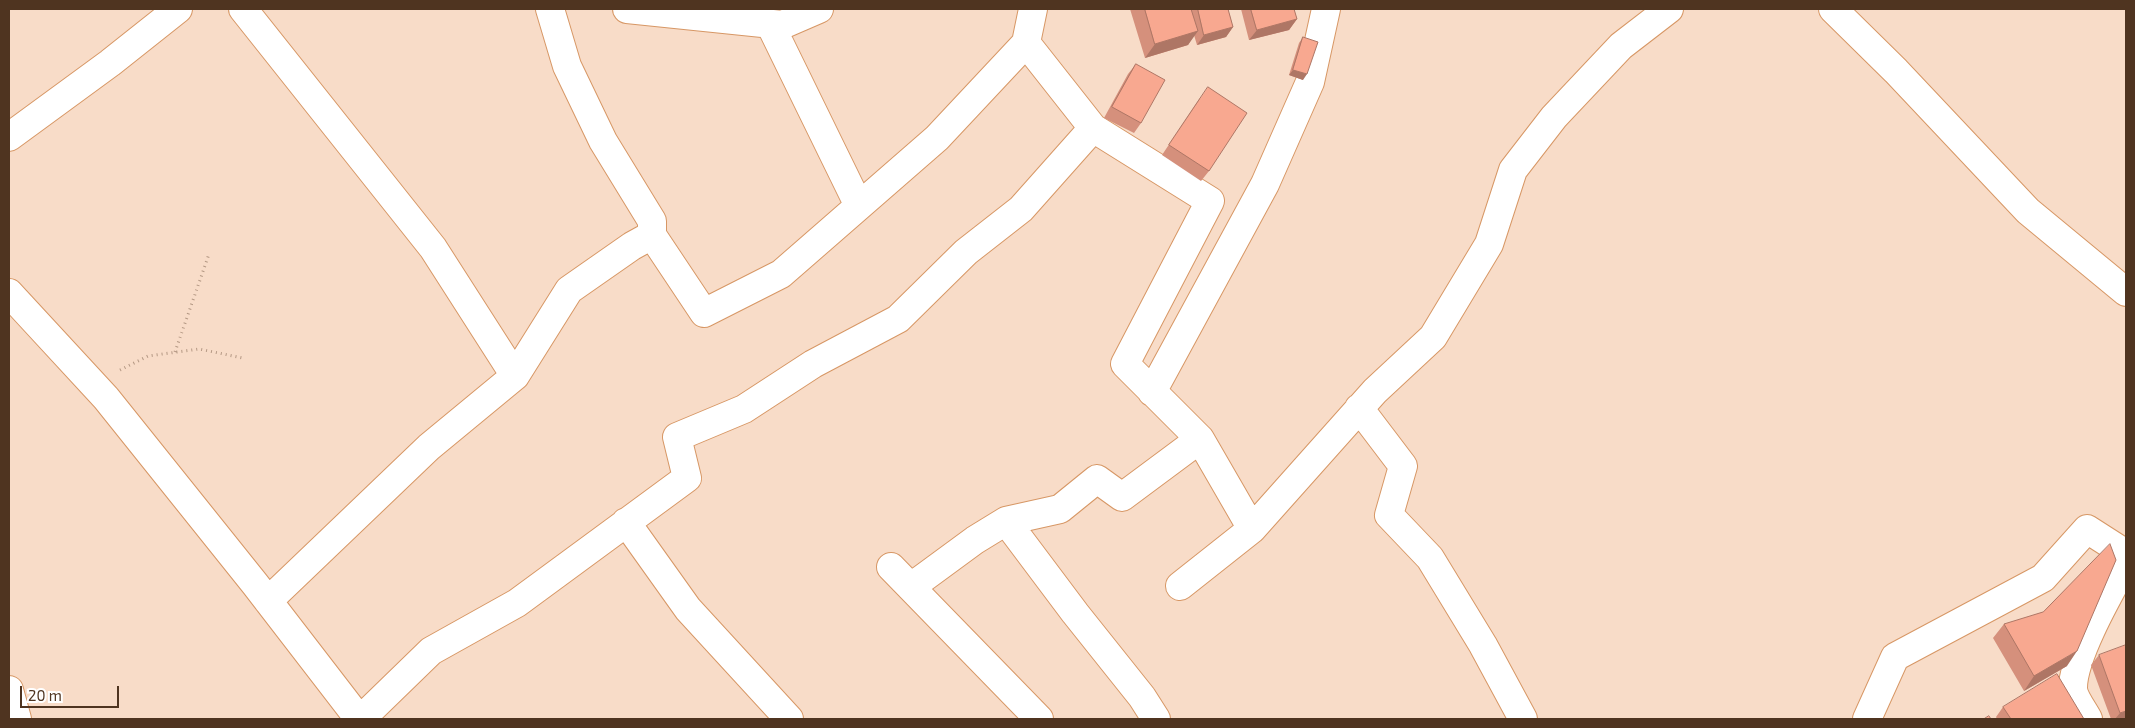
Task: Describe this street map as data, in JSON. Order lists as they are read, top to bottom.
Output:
{
  "scale_bar": "20 m"
}
